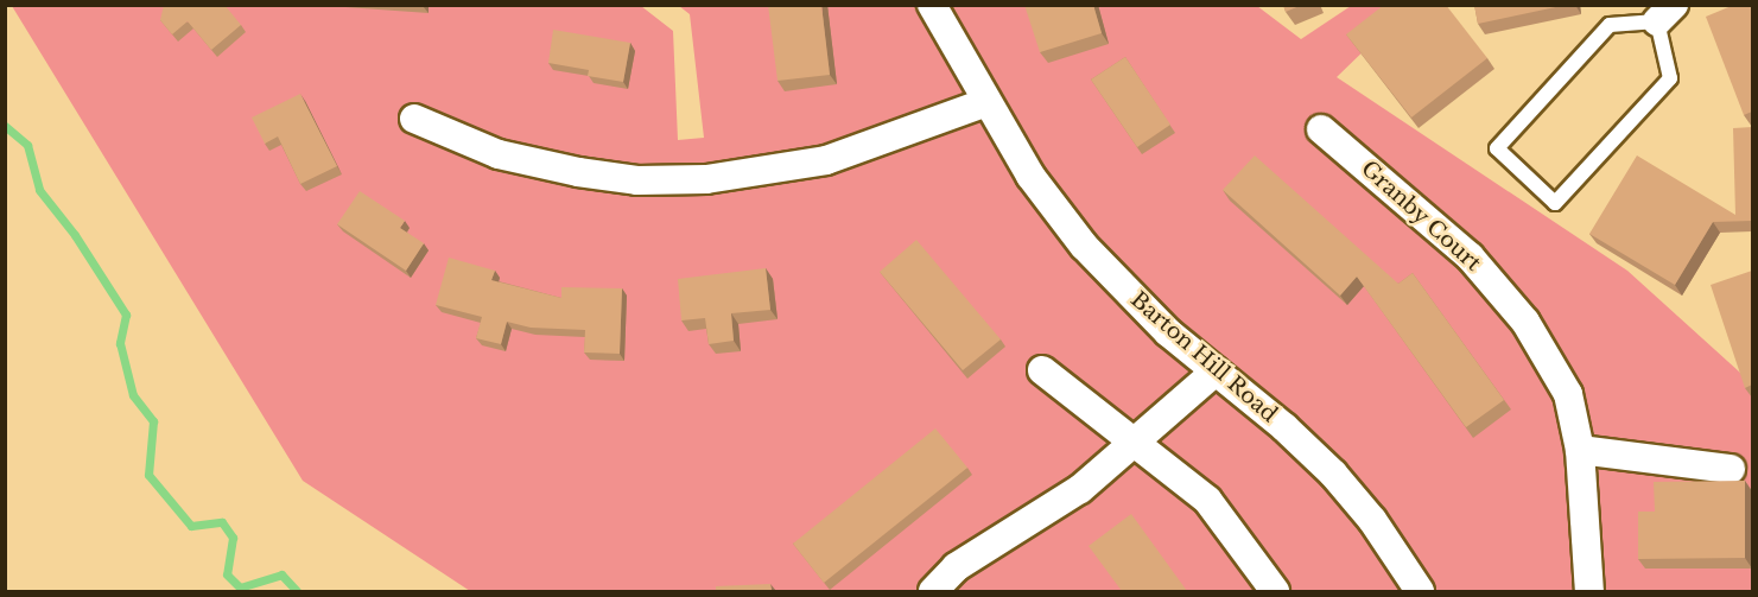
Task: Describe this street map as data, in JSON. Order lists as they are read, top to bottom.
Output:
{
  "streets": {
    "street": ["Granby Court", "Barton Hill Road"]
  }
}
